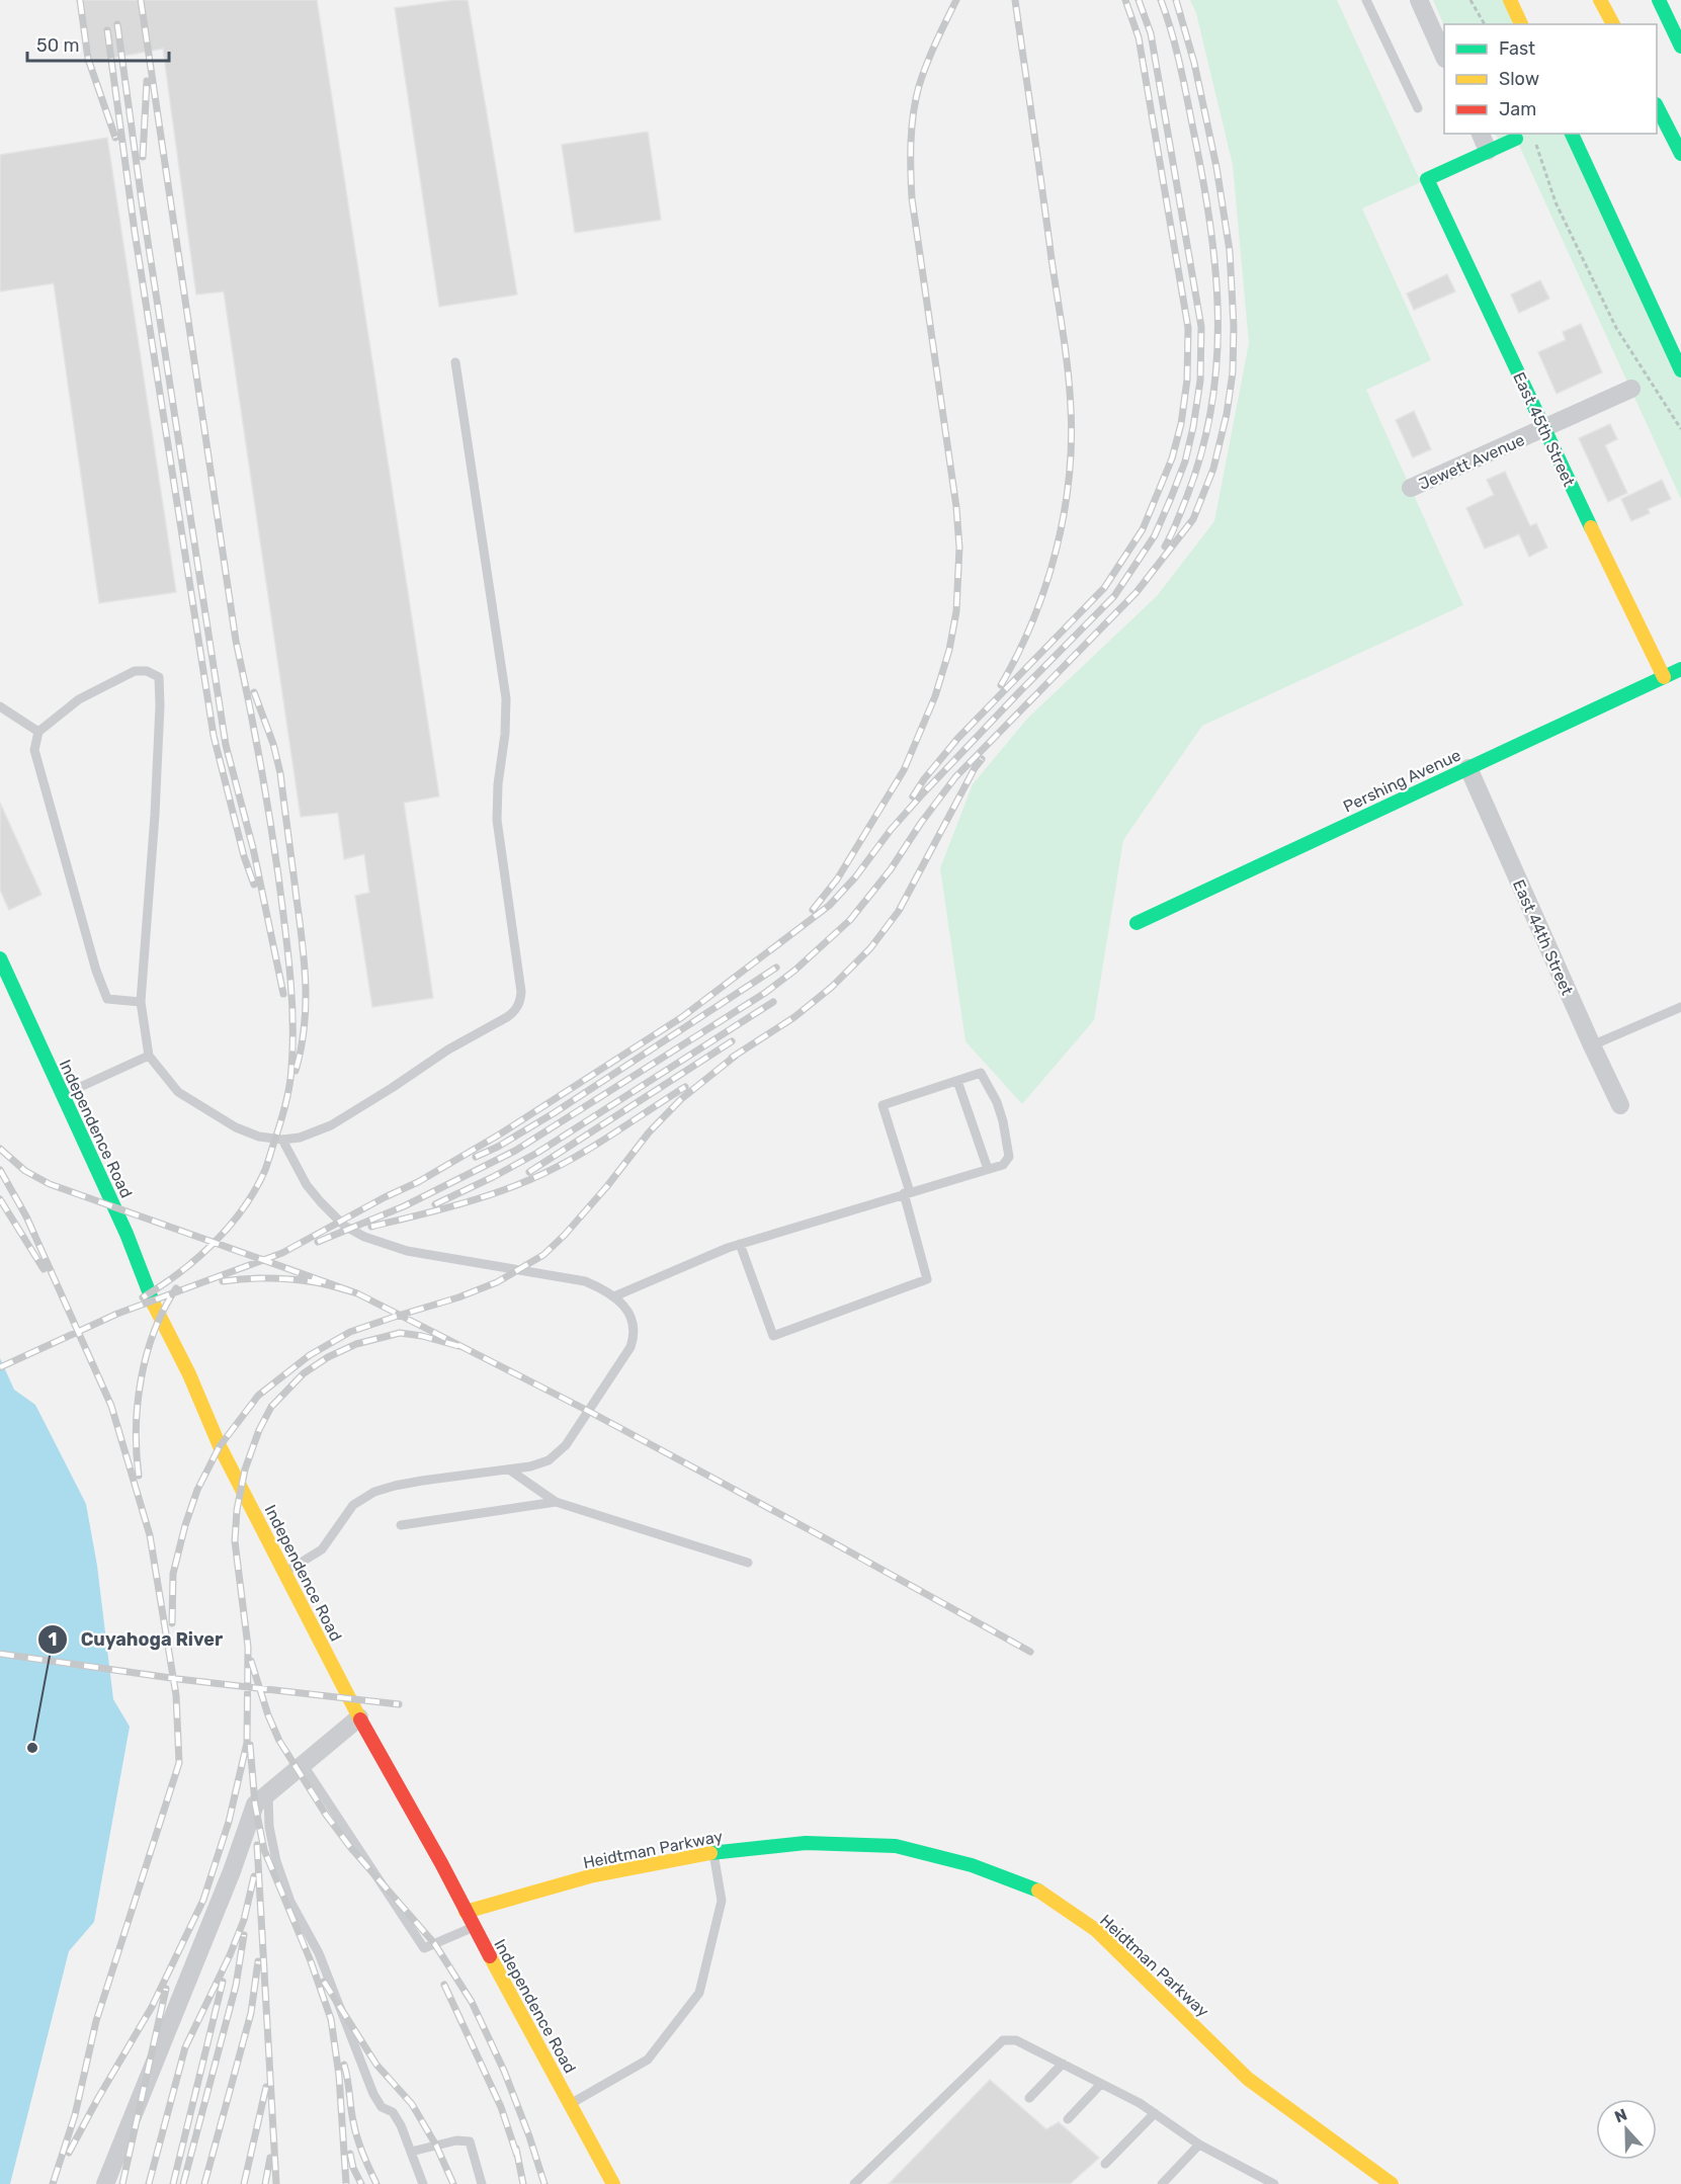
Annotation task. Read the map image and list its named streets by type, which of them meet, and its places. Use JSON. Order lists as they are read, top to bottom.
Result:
{
  "streets": {
    "main road": [
      "East 45th Street",
      "Pershing Avenue",
      "Independence Road",
      "Heidtman Parkway"
    ],
    "street": ["Jewett Avenue", "East 44th Street"]
  },
  "crossings": [
    ["East 45th Street", "Jewett Avenue"],
    ["East 45th Street", "Pershing Avenue"],
    ["Pershing Avenue", "East 44th Street"],
    ["Independence Road", "Heidtman Parkway"]
  ],
  "places": ["Cuyahoga River"],
  "legend": ["Fast", "Slow", "Jam"],
  "scale_bar": "50 m",
  "north": "top"
}
